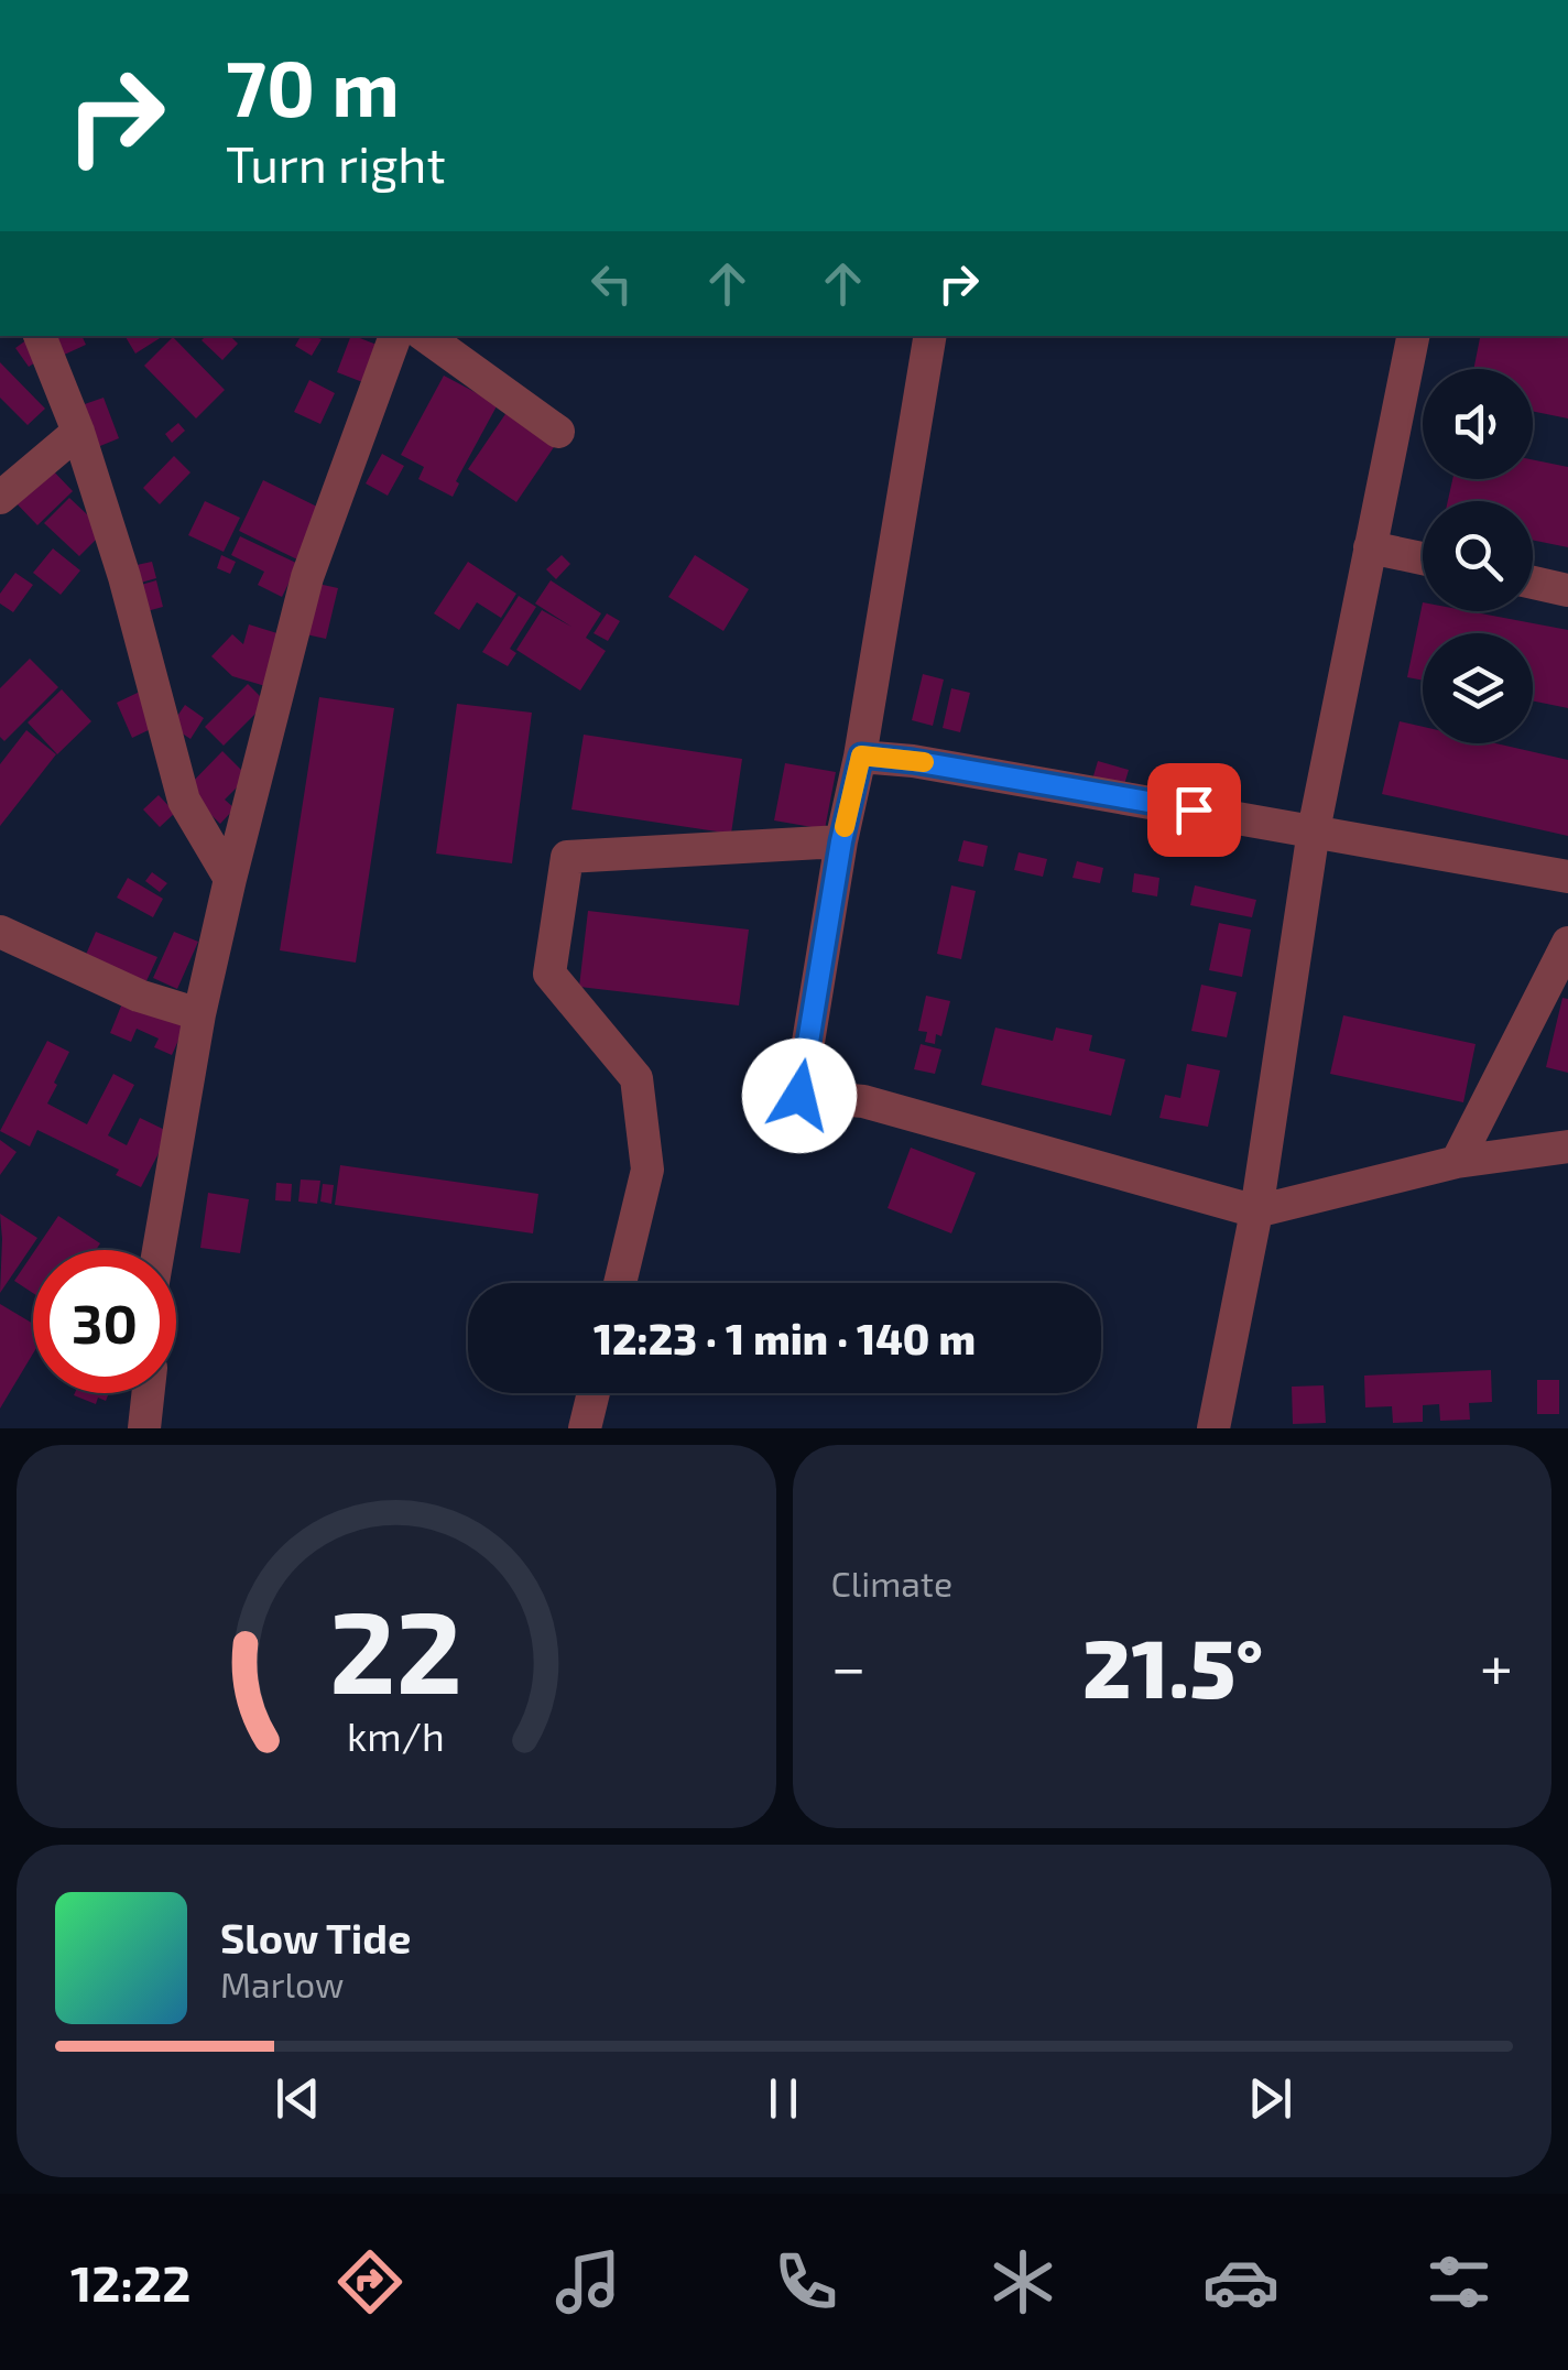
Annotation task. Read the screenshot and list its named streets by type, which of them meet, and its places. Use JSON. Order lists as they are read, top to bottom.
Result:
{
  "page": {
    "turn": ["70 m", "Turn right"],
    "limit": "30",
    "trip": "12:23 · 1 min · 140 m",
    "tile": "Climate",
    "heat": ["−", "21.5°", "+"],
    "song": ["Slow Tide", "Marlow"],
    "tabs": "12:22",
    "gauge": ["22", "km/h"]
  }
}
